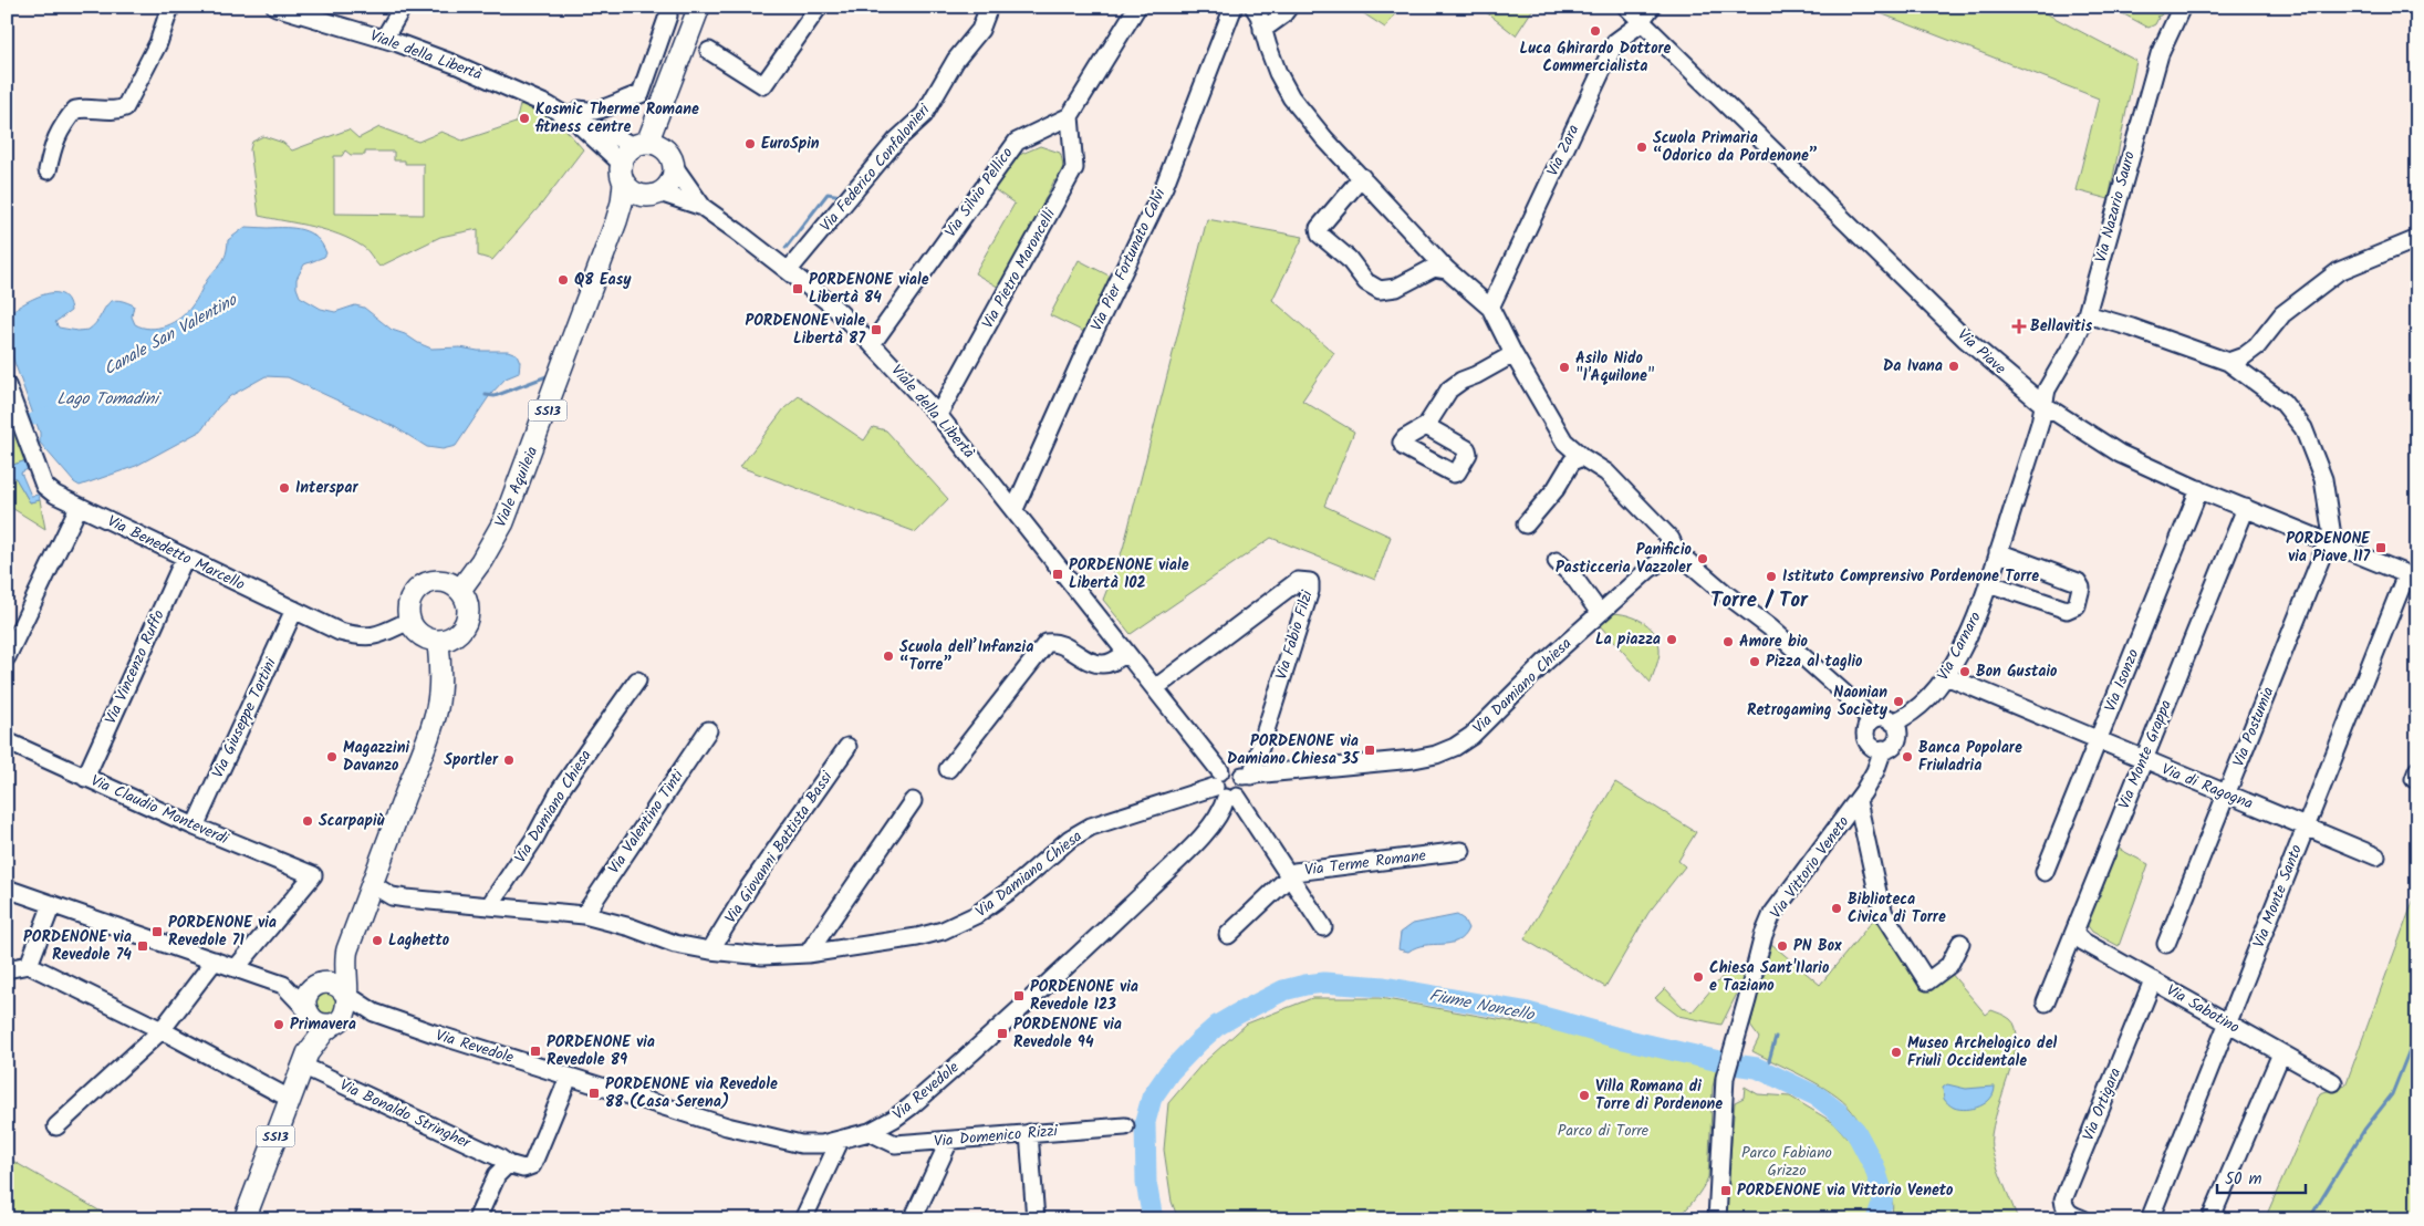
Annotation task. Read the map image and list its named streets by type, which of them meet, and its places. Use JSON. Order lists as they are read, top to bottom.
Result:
{
  "streets": {
    "main road": ["SS13", "Viale Aquileia"],
    "street": [
      "Viale della Libertà",
      "Via Zara",
      "Via Federico Confalonieri",
      "Via Silvio Pellico",
      "Via Nazario Sauro",
      "Via Pier Fortunato Calvi",
      "Via Pietro Maroncelli",
      "Via Piave",
      "Via Benedetto Marcello",
      "Via Fabio Filzi",
      "Via Carnaro",
      "Via Vincenzo Ruffo",
      "Via Isonzo",
      "Via Damiano Chiesa",
      "Via Giuseppe Tartini",
      "Via Postumia",
      "Via Monte Grappa",
      "Via di Ragogna",
      "Via Claudio Monteverdi",
      "Via Valentino Tinti",
      "Via Giovanni Battista Bassi",
      "Via Terme Romane",
      "Via Vittorio Veneto",
      "Via Monte Santo",
      "Via Sabotino",
      "Via Revedole",
      "Via Ortigara",
      "Via Bonaldo Stringher",
      "Via Domenico Rizzi"
    ]
  },
  "crossings": [
    ["Viale della Libertà", "Via Federico Confalonieri"],
    ["Viale della Libertà", "Via Silvio Pellico"],
    ["Viale della Libertà", "Via Pier Fortunato Calvi"],
    ["Viale della Libertà", "Via Pietro Maroncelli"],
    ["Viale della Libertà", "SS13"],
    ["Viale della Libertà", "Viale Aquileia"],
    ["Viale della Libertà", "Via Fabio Filzi"],
    ["Viale della Libertà", "Via Damiano Chiesa"],
    ["Viale della Libertà", "Via Terme Romane"],
    ["Viale della Libertà", "Via Revedole"],
    ["Via Zara", "Via Piave"],
    ["Via Silvio Pellico", "Via Pietro Maroncelli"],
    ["Via Nazario Sauro", "Via Piave"],
    ["Via Nazario Sauro", "Via Carnaro"],
    ["Via Piave", "Via Carnaro"],
    ["Via Piave", "Via Isonzo"],
    ["Via Piave", "Via Postumia"],
    ["Via Piave", "Via Monte Grappa"],
    ["Via Piave", "Via Monte Santo"],
    ["SS13", "Viale Aquileia"],
    ["SS13", "Via Benedetto Marcello"],
    ["SS13", "Via Damiano Chiesa"],
    ["SS13", "Via Revedole"],
    ["SS13", "Via Bonaldo Stringher"],
    ["Viale Aquileia", "Via Benedetto Marcello"],
    ["Via Benedetto Marcello", "Via Vincenzo Ruffo"],
    ["Via Benedetto Marcello", "Via Giuseppe Tartini"],
    ["Via Fabio Filzi", "Via Damiano Chiesa"],
    ["Via Fabio Filzi", "Via Revedole"],
    ["Via Carnaro", "Via di Ragogna"],
    ["Via Carnaro", "Via Vittorio Veneto"],
    ["Via Vincenzo Ruffo", "Via Claudio Monteverdi"],
    ["Via Isonzo", "Via di Ragogna"],
    ["Via Damiano Chiesa", "Via Valentino Tinti"],
    ["Via Damiano Chiesa", "Via Giovanni Battista Bassi"],
    ["Via Damiano Chiesa", "Via Revedole"],
    ["Via Giuseppe Tartini", "Via Claudio Monteverdi"],
    ["Via Postumia", "Via di Ragogna"],
    ["Via Monte Grappa", "Via di Ragogna"],
    ["Via Monte Grappa", "Via Sabotino"],
    ["Via di Ragogna", "Via Monte Santo"],
    ["Via Monte Santo", "Via Sabotino"],
    ["Via Sabotino", "Via Ortigara"],
    ["Via Revedole", "Via Domenico Rizzi"]
  ],
  "districts": ["Torre / Tor"],
  "water": ["Canale San Valentino", "Lago Tomadini", "Fiume Noncello"],
  "parks": ["Parco di Torre", "Parco Fabiano Grizzo"],
  "places": {
    "other": [
      "Luca Ghirardo Dottore Commercialista",
      "Kosmic Therme Romane fitness centre",
      "EuroSpin",
      "Scuola Primaria “Odorico da Pordenone”",
      "Q8 Easy",
      "Da Ivana",
      "Asilo Nido \"l'Aquilone\"",
      "Interspar",
      "Panificio Pasticceria Vazzoler",
      "Istituto Comprensivo Pordenone Torre",
      "La piazza",
      "Amore bio",
      "Scuola dell’Infanzia “Torre”",
      "Pizza al taglio",
      "Bon Gustaio",
      "Naonian Retrogaming Society",
      "Magazzini Davanzo",
      "Banca Popolare Friuladria",
      "Sportler",
      "Scarpapiù",
      "Biblioteca Civica di Torre",
      "Laghetto",
      "PN Box",
      "Chiesa Sant'Ilario e Taziano",
      "Primavera",
      "Museo Archelogico del Friuli Occidentale",
      "Villa Romana di Torre di Pordenone"
    ],
    "transit": [
      "PORDENONE viale Libertà 84",
      "PORDENONE viale Libertà 87",
      "PORDENONE via Piave 117",
      "PORDENONE viale Libertà 102",
      "PORDENONE via Damiano Chiesa 35",
      "PORDENONE via Revedole 71",
      "PORDENONE via Revedole 74",
      "PORDENONE via Revedole 123",
      "PORDENONE via Revedole 94",
      "PORDENONE via Revedole 89",
      "PORDENONE via Revedole 88 (Casa Serena)",
      "PORDENONE via Vittorio Veneto"
    ],
    "health": ["Bellavitis"]
  },
  "scale_bar": "50 m"
}
